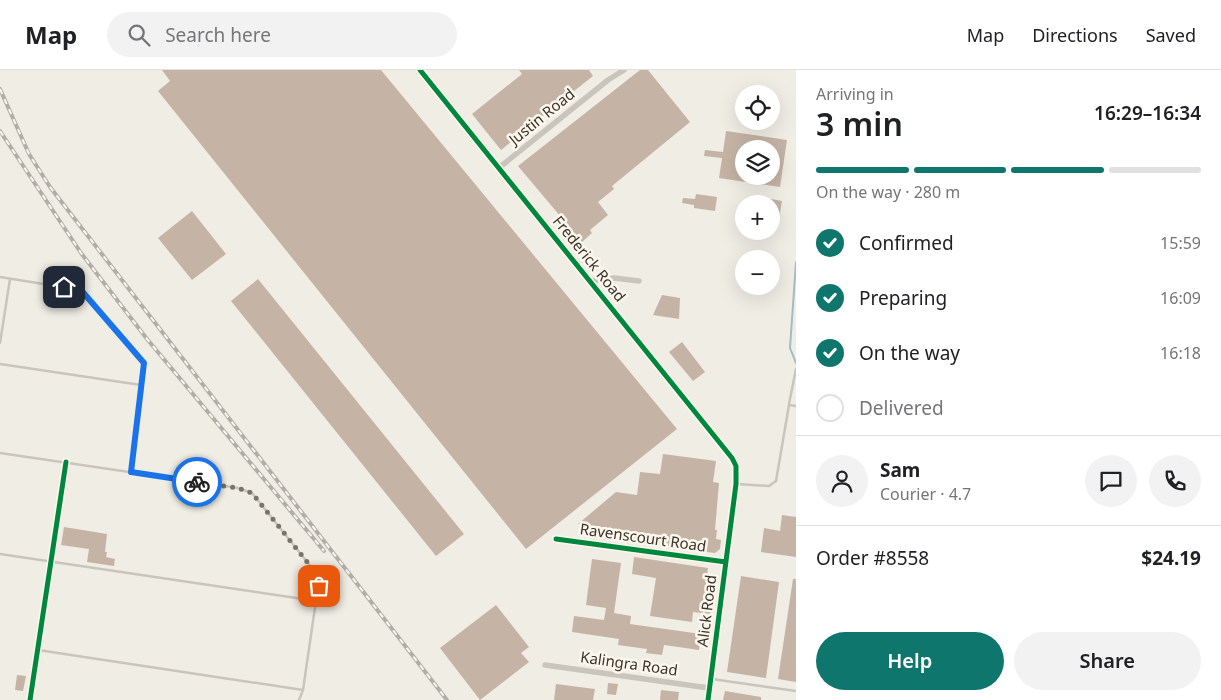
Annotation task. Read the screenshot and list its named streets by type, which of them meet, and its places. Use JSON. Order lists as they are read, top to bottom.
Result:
{
  "streets": {
    "street": [
      "Justin Road",
      "Frederick Road",
      "Ravenscourt Road",
      "Alick Road",
      "Kalingra Road"
    ]
  },
  "crossings": [
    ["Justin Road", "Frederick Road"],
    ["Frederick Road", "Alick Road"],
    ["Ravenscourt Road", "Alick Road"],
    ["Alick Road", "Kalingra Road"]
  ],
  "page": {
    "header": "Map",
    "search": "Search here",
    "nav": ["Map", "Directions", "Saved"],
    "heading": ["3 min", "Arriving in", "16:29–16:34"],
    "panel": [
      "Sam",
      "Courier · 4.7",
      "Order #8558",
      "$24.19"
    ],
    "map_buttons": ["+", "−"],
    "bar": "On the way · 280 m",
    "list": [
      ["Confirmed", "15:59"],
      ["Preparing", "16:09"],
      ["On the way", "16:18"],
      "Delivered"
    ],
    "buttons": ["Help", "Share"]
  }
}
